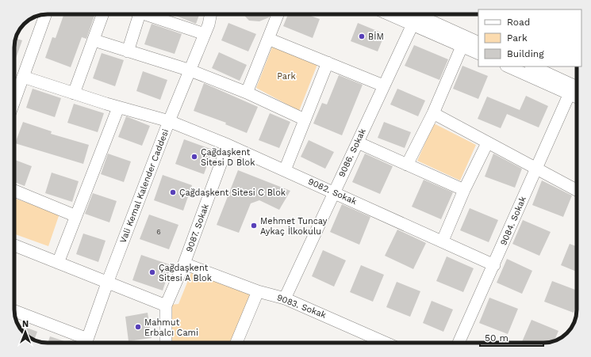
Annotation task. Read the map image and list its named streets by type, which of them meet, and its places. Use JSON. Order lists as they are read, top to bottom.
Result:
{
  "streets": {
    "street": [
      "9086. Sokak",
      "Vali Kemal Kalender Caddesi",
      "9082. Sokak",
      "9084. Sokak",
      "9087. Sokak",
      "9083. Sokak"
    ]
  },
  "crossings": [
    ["9086. Sokak", "9082. Sokak"],
    ["9086. Sokak", "9083. Sokak"],
    ["Vali Kemal Kalender Caddesi", "9082. Sokak"],
    ["9082. Sokak", "9084. Sokak"],
    ["9082. Sokak", "9087. Sokak"],
    ["9087. Sokak", "9083. Sokak"]
  ],
  "parks": ["Park"],
  "places": [
    "BİM",
    "Çağdaşkent Sitesi D Blok",
    "Çağdaşkent Sitesi C Blok",
    "Mehmet Tuncay Aykaç İlkokulu",
    "Çağdaşkent Sitesi A Blok",
    "Mahmut Erbalcı Cami"
  ],
  "house_numbers": ["6"],
  "legend": ["Road", "Park", "Building"],
  "scale_bar": "50 m",
  "north": "top"
}
